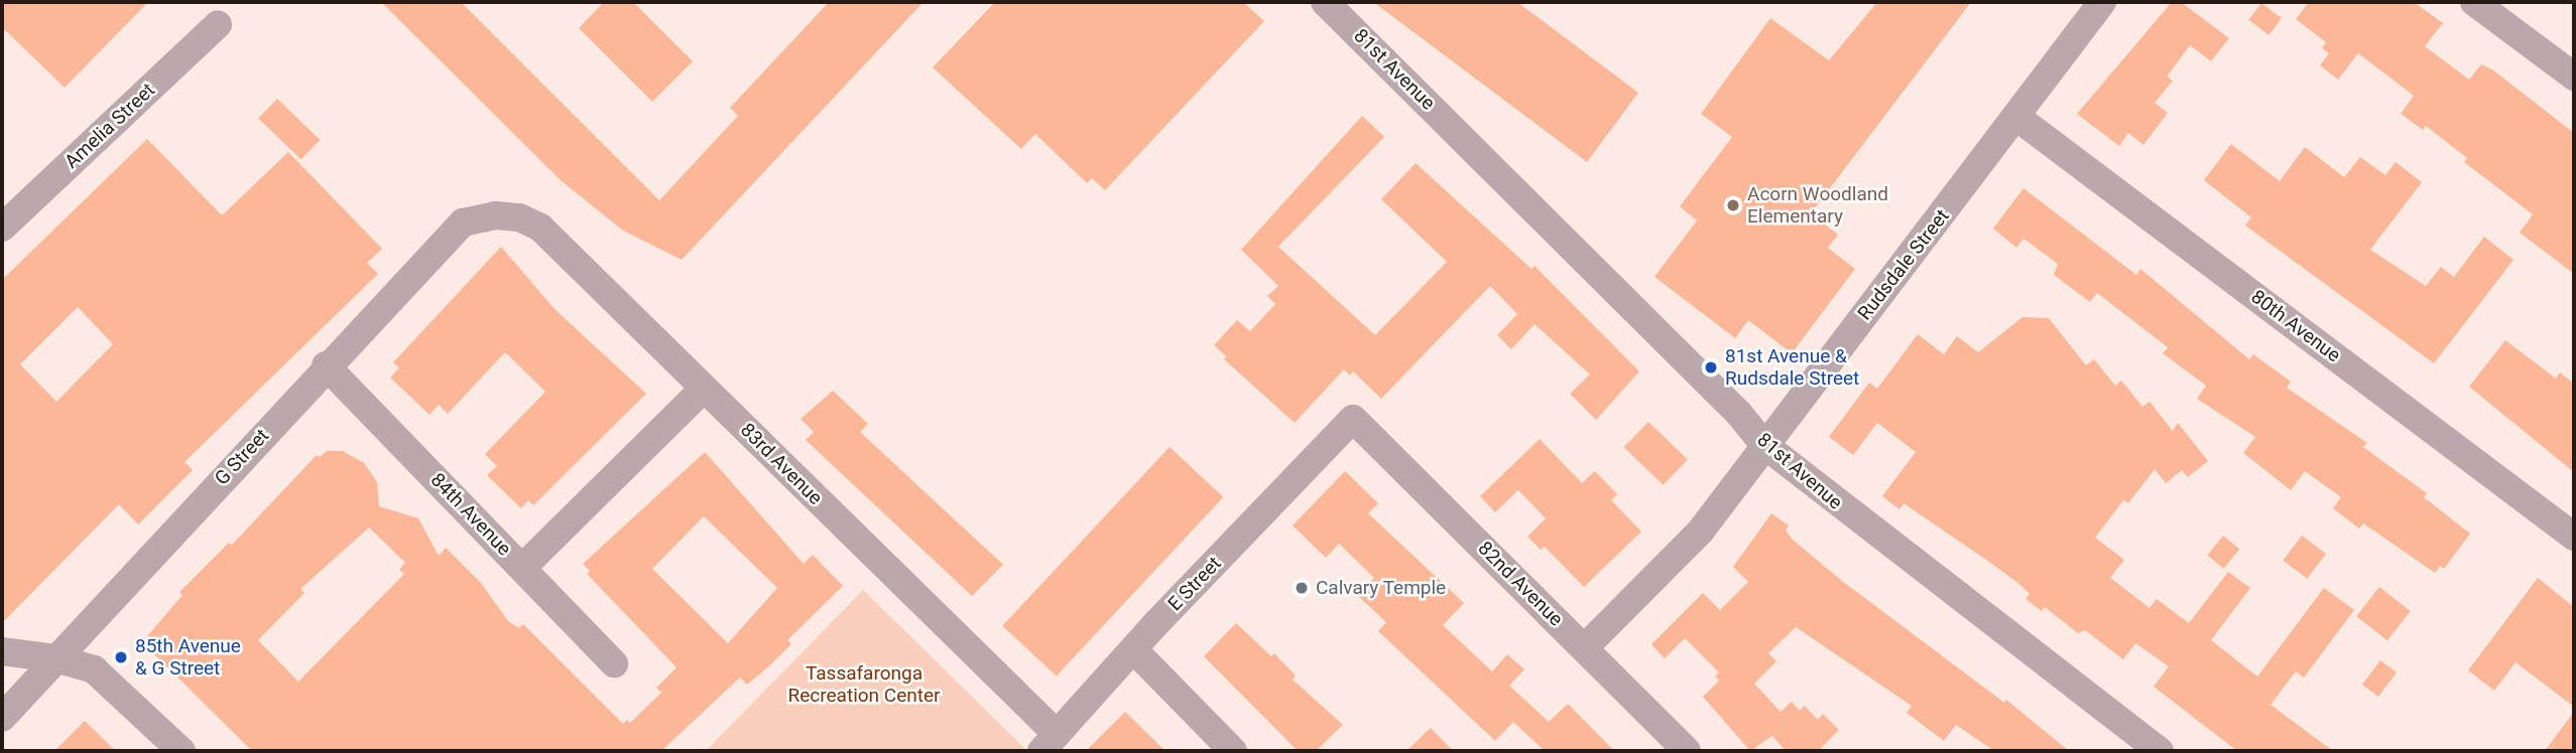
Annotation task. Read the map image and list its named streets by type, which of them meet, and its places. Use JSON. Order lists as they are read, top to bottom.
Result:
{
  "streets": {
    "street": [
      "81st Avenue",
      "Amelia Street",
      "Rudsdale Street",
      "80th Avenue",
      "G Street",
      "83rd Avenue",
      "84th Avenue",
      "E Street",
      "82nd Avenue"
    ]
  },
  "crossings": [
    ["81st Avenue", "Rudsdale Street"],
    ["Rudsdale Street", "80th Avenue"],
    ["Rudsdale Street", "82nd Avenue"],
    ["G Street", "83rd Avenue"],
    ["G Street", "84th Avenue"],
    ["83rd Avenue", "E Street"],
    ["E Street", "82nd Avenue"]
  ],
  "parks": ["Tassafaronga Recreation Center"],
  "places": [
    "Acorn Woodland Elementary",
    "81st Avenue & Rudsdale Street",
    "Calvary Temple",
    "85th Avenue & G Street"
  ]
}
